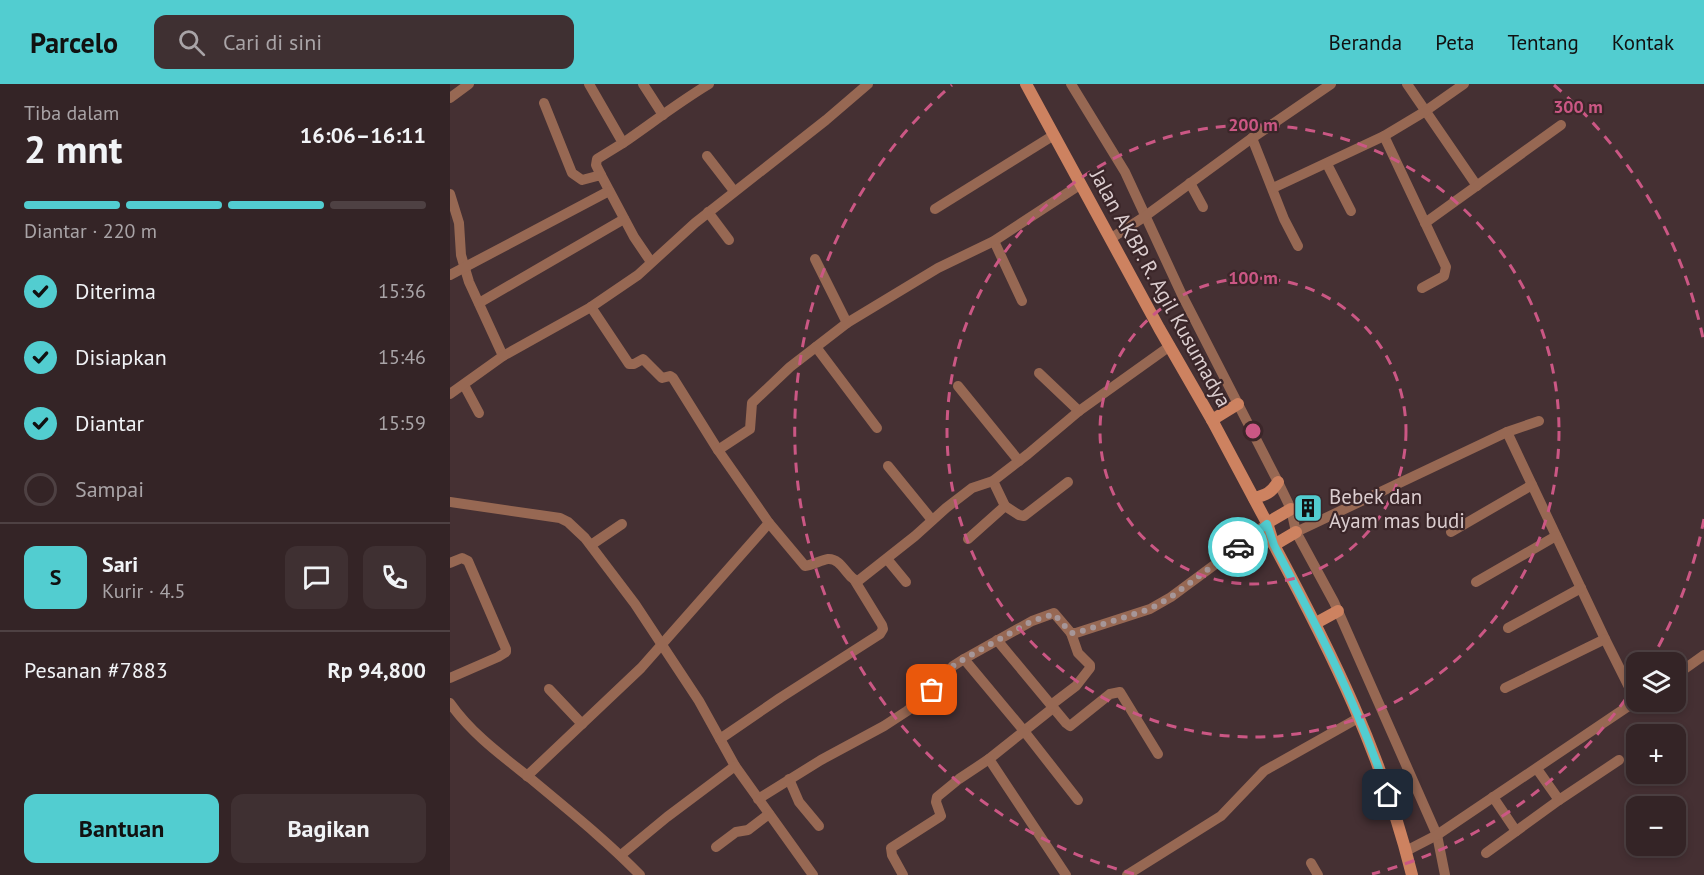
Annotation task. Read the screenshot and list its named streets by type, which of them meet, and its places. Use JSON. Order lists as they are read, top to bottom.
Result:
{
  "streets": {
    "main road": ["Jalan AKBP. R. Agil Kusumadya"]
  },
  "places": {
    "building": ["Bebek dan Ayam mas budi"]
  },
  "page": {
    "header": "Parcelo",
    "search": "Cari di sini",
    "nav": [
      "Beranda",
      "Peta",
      "Tentang",
      "Kontak"
    ],
    "heading": ["2 mnt", "Tiba dalam", "16:06–16:11"],
    "panel": [
      "Sari",
      "Kurir · 4.5",
      "Pesanan #7883",
      "Rp 94,800"
    ],
    "bar": "Diantar · 220 m",
    "list": [
      ["Diterima", "15:36"],
      ["Disiapkan", "15:46"],
      ["Diantar", "15:59"],
      "Sampai"
    ],
    "round": "S",
    "map_buttons": ["+", "−"],
    "buttons": ["Bantuan", "Bagikan"]
  },
  "rings": ["300 m", "200 m", "100 m"]
}
